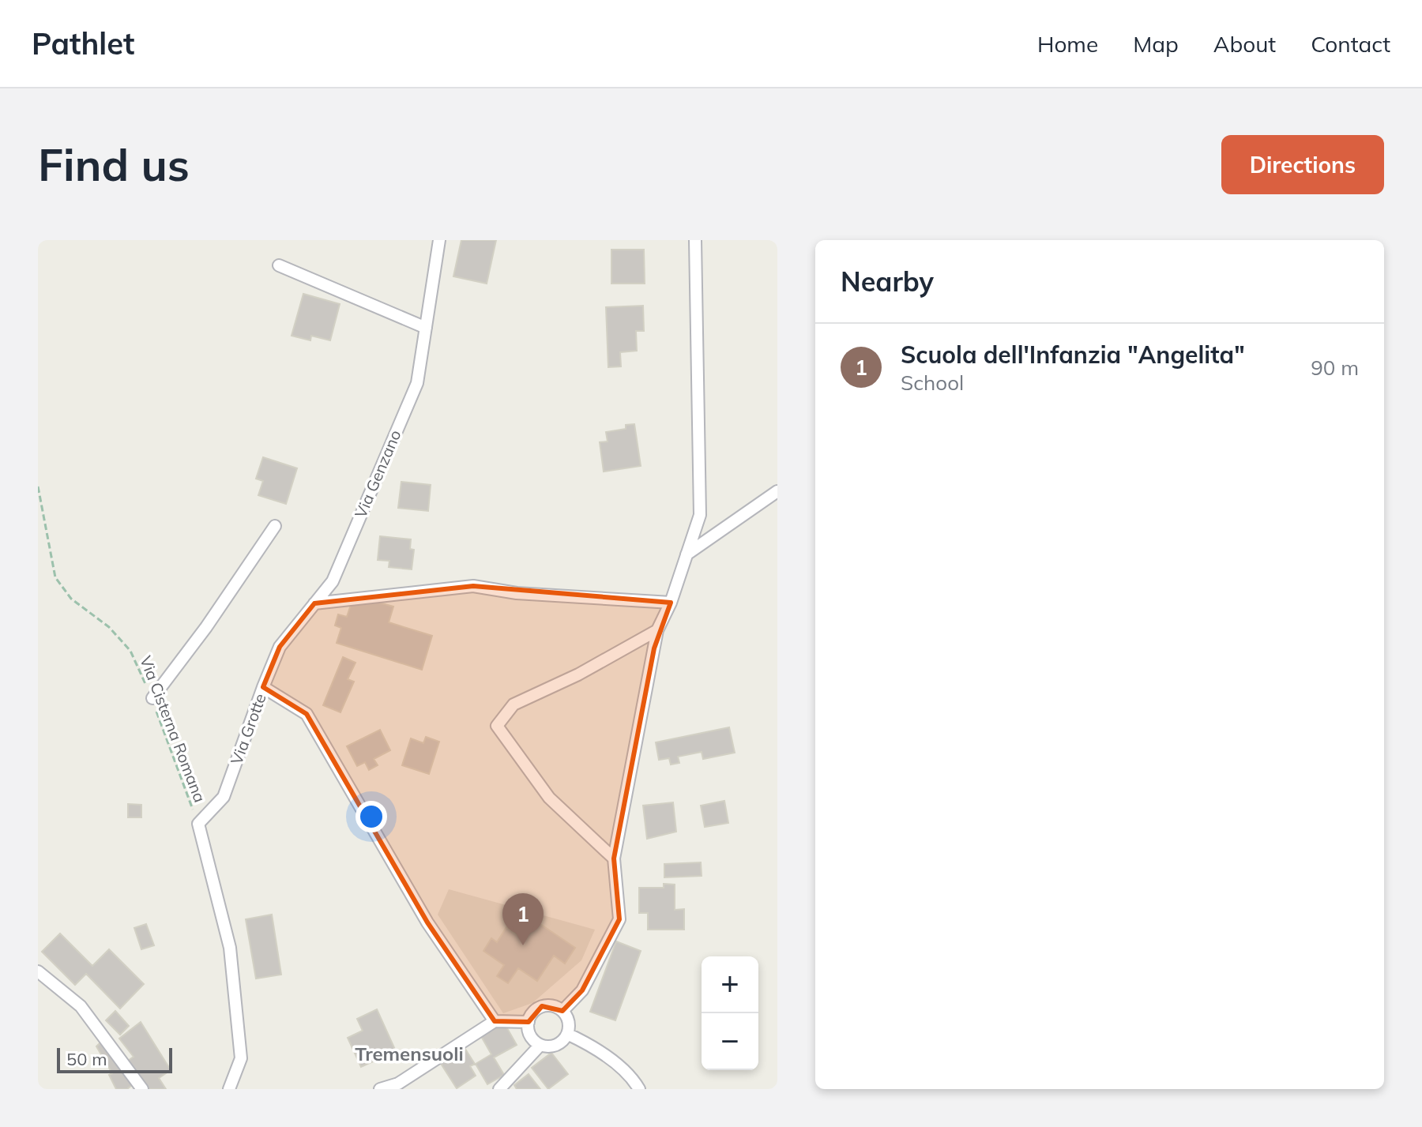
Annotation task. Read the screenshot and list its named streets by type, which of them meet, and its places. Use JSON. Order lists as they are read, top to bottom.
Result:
{
  "streets": {
    "street": ["Via Genzano", "Via Grotte"],
    "path": ["Via Cisterna Romana"]
  },
  "crossings": [
    ["Via Genzano", "Via Grotte"],
    ["Via Cisterna Romana", "Via Grotte"]
  ],
  "districts": ["Tremensuoli"],
  "scale_bar": "50 m",
  "page": {
    "header": "Pathlet",
    "nav": [
      "Home",
      "Map",
      "About",
      "Contact"
    ],
    "buttons": "Directions",
    "title": "Find us",
    "heading": "Nearby",
    "list": [
      {
        "mark": "1",
        "name": "Scuola dell'Infanzia \"Angelita\"",
        "note": "School",
        "value": "90 m"
      }
    ],
    "pins": "1",
    "map_buttons": ["+", "−"],
    "scale": "50 m"
  }
}
